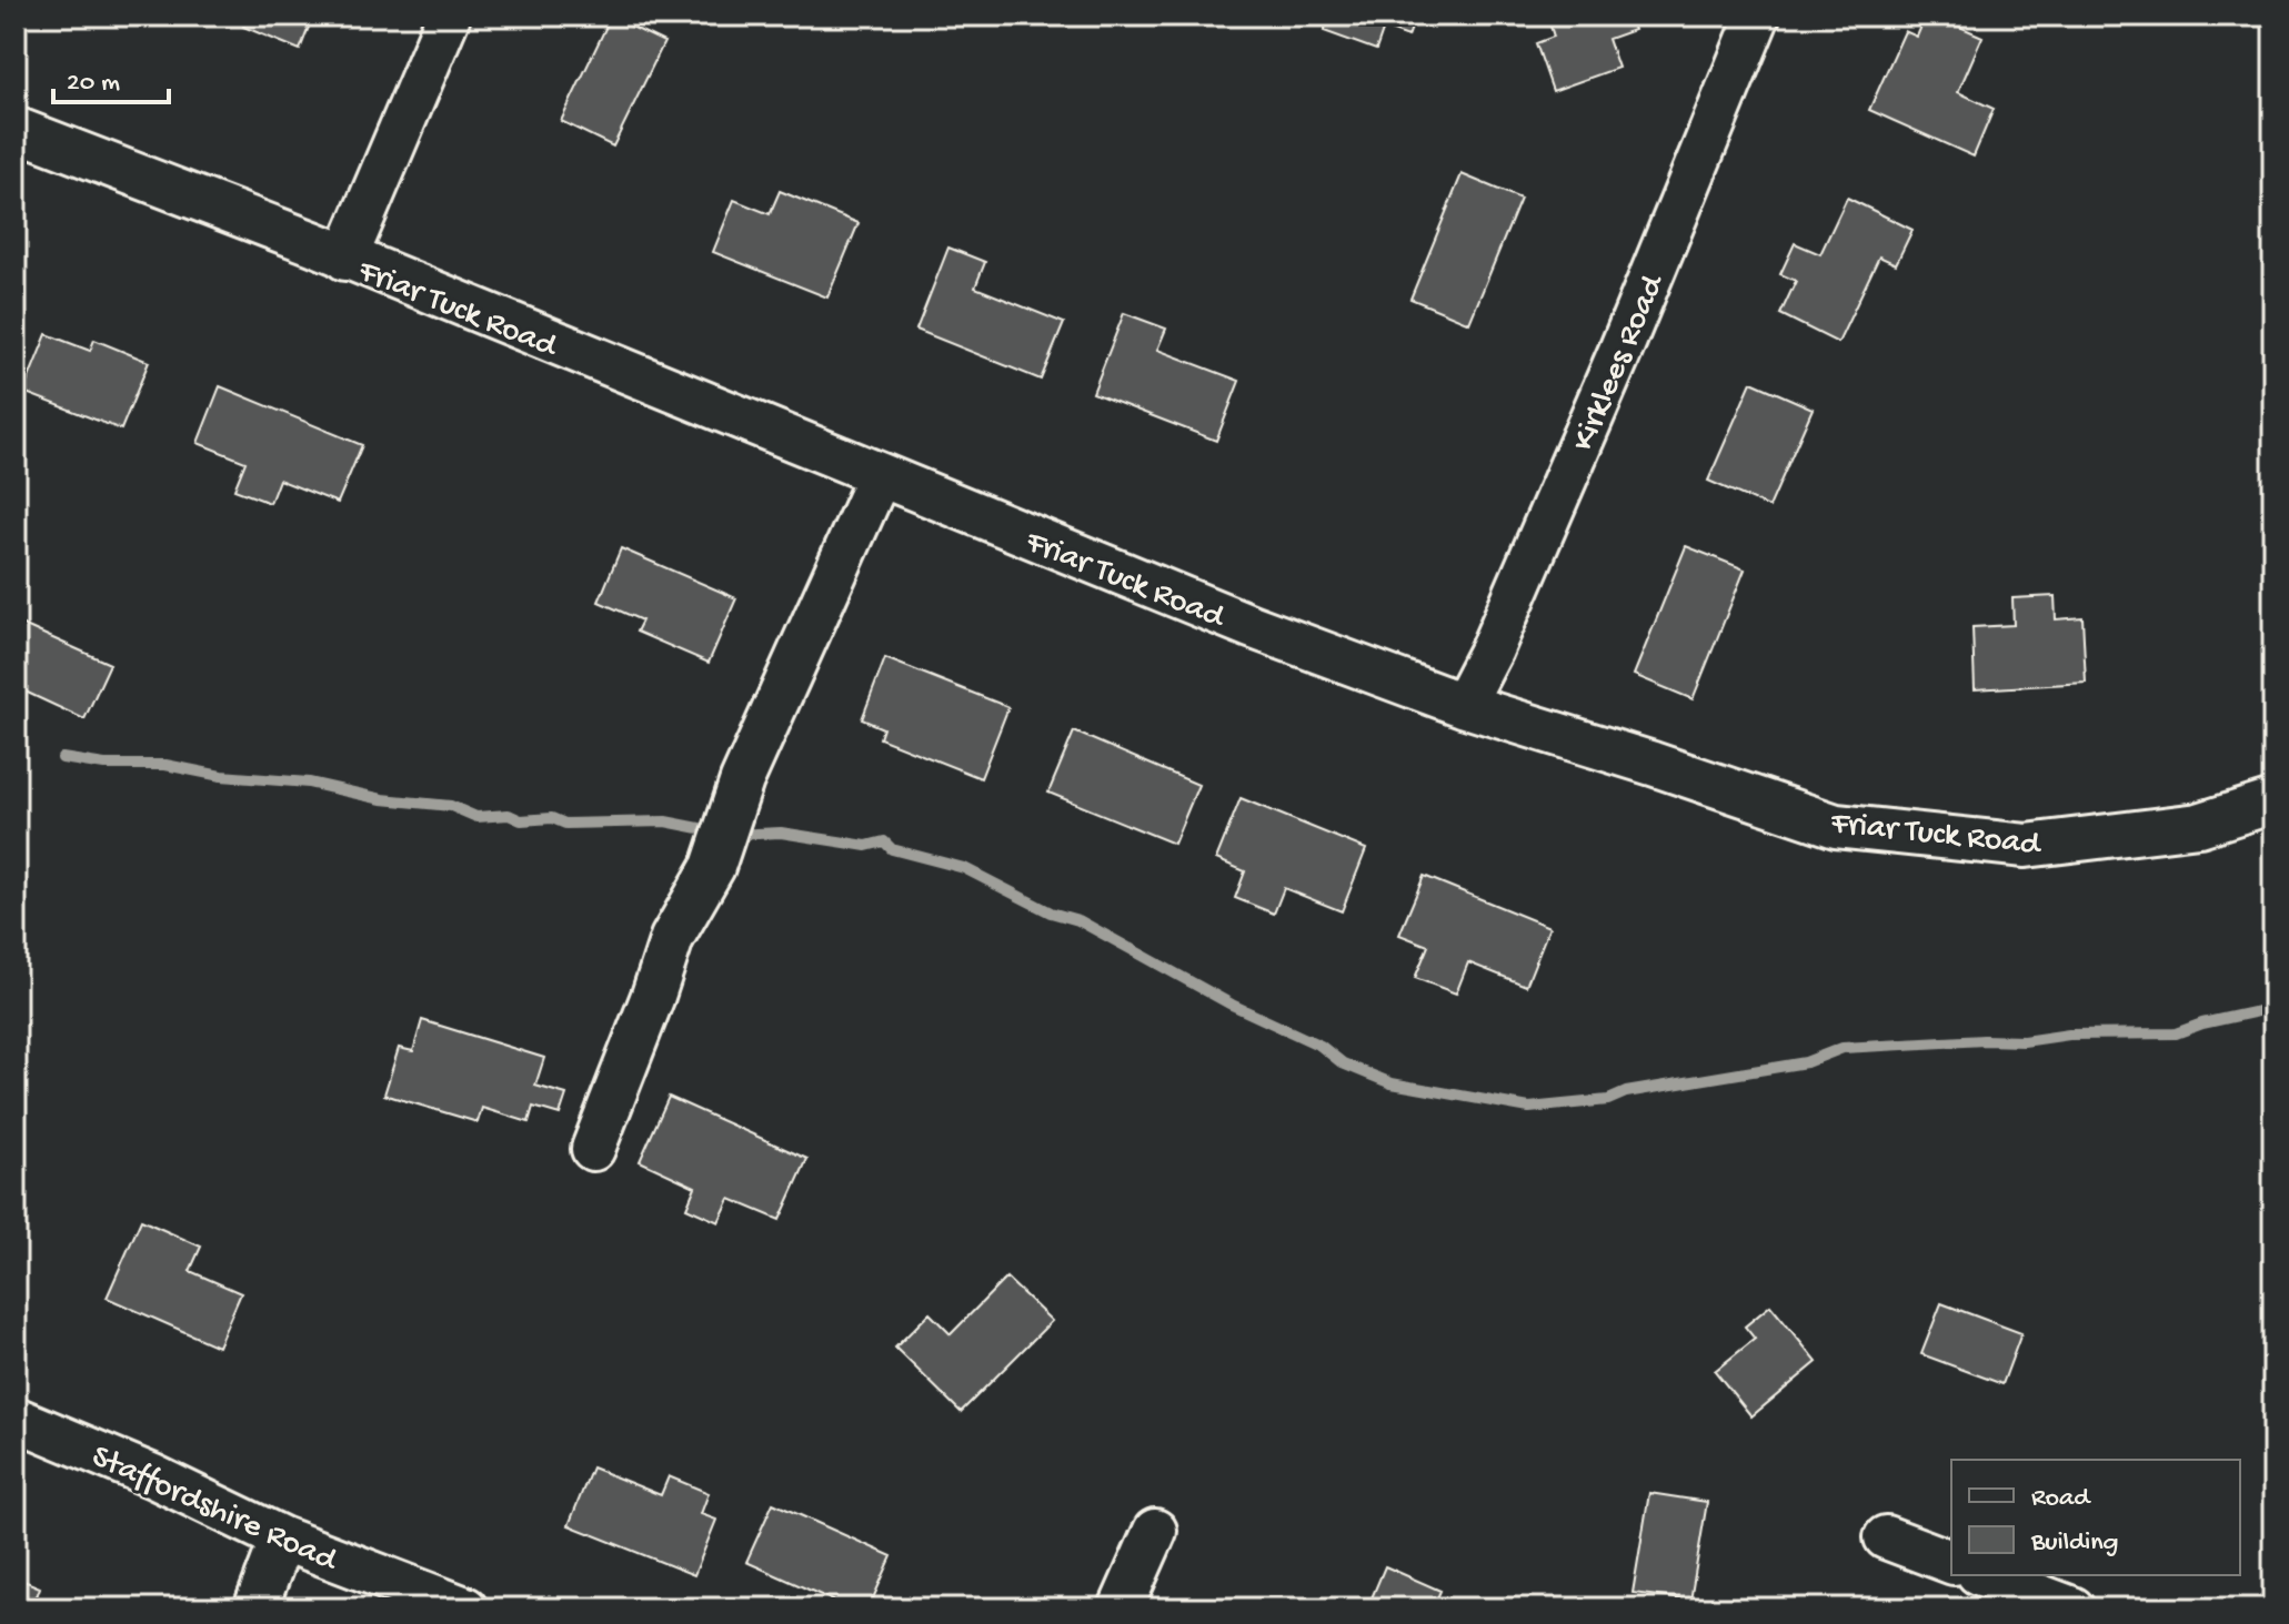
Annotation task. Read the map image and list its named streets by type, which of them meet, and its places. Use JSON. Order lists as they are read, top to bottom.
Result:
{
  "streets": {
    "street": ["Friar Tuck Road", "Kirklees Road", "Staffordshire Road"]
  },
  "crossings": [
    ["Friar Tuck Road", "Kirklees Road"]
  ],
  "legend": ["Road", "Building"],
  "scale_bar": "20 m"
}
